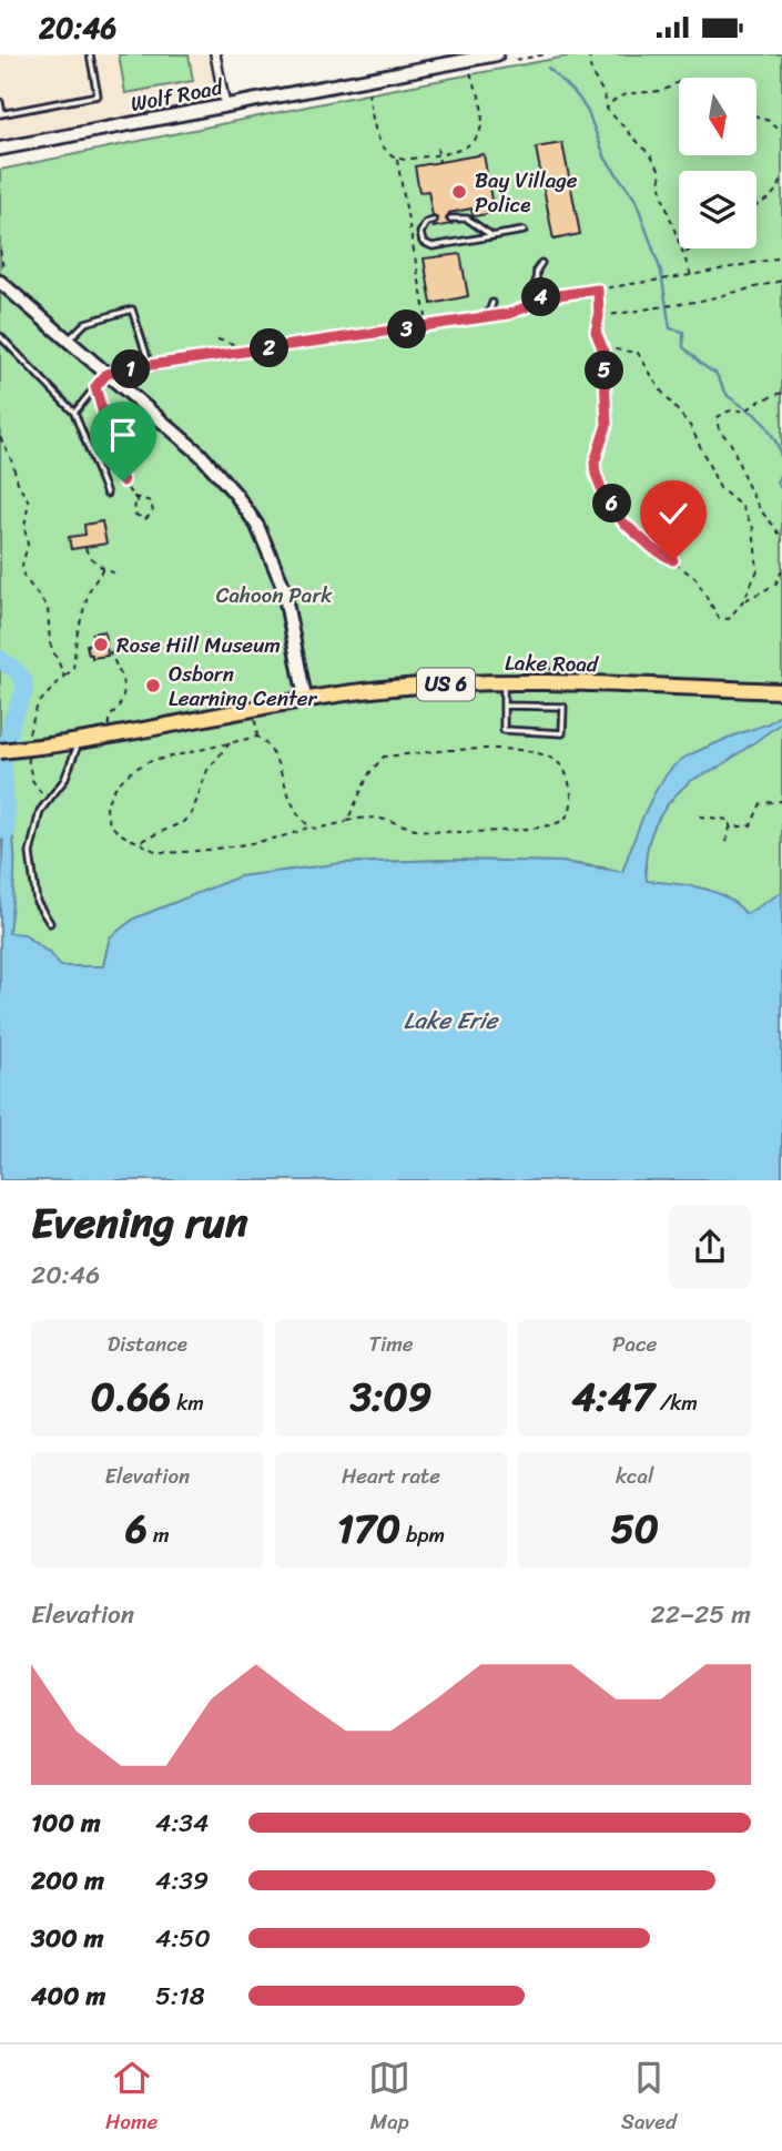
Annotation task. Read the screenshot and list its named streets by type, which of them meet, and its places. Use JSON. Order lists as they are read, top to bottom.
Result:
{
  "streets": {
    "main road": ["Lake Road", "US 6"],
    "street": ["Wolf Road"]
  },
  "water": ["Lake Erie"],
  "parks": ["Cahoon Park"],
  "places": ["Bay Village Police", "Rose Hill Museum", "Osborn Learning Center"],
  "north": "bottom",
  "page": {
    "status": "20:46",
    "pins": [
      "4",
      "3",
      "2",
      "1",
      "5",
      "6"
    ],
    "heading": ["Evening run", "20:46"],
    "stats": [
      ["Distance", "0.66 km"],
      ["Time", "3:09"],
      ["Pace", "4:47 /km"],
      ["Elevation", "6 m"],
      ["Heart rate", "170 bpm"],
      ["kcal", "50"]
    ],
    "chart": ["Elevation", "22–25 m"],
    "list": [
      {
        "name": "100 m",
        "note": "4:34"
      },
      {
        "name": "200 m",
        "note": "4:39"
      },
      {
        "name": "300 m",
        "note": "4:50"
      },
      {
        "name": "400 m",
        "note": "5:18"
      }
    ],
    "tabs": ["Home", "Map", "Saved"]
  }
}
